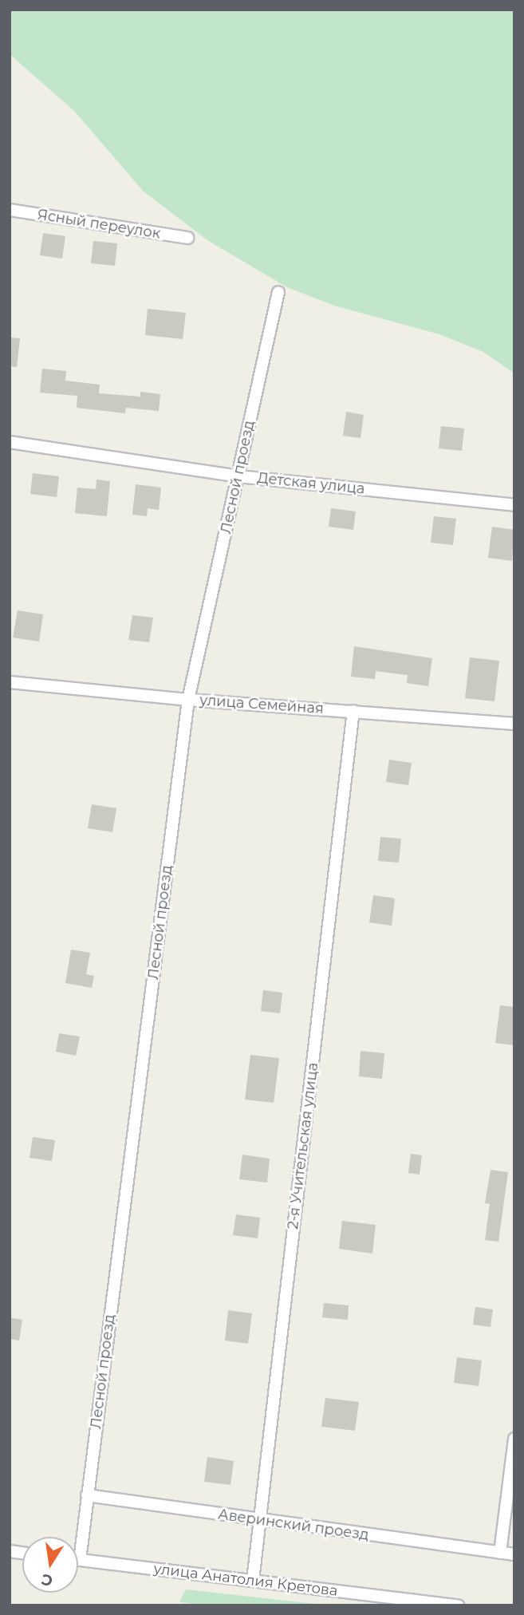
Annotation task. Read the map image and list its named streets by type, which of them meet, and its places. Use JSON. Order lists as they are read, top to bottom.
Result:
{
  "streets": {
    "street": [
      "Ясный переулок",
      "Лесной проезд",
      "Детская улица",
      "улица Семейная",
      "2-я Учительская улица",
      "Аверинский проезд",
      "улица Анатолия Кретова"
    ]
  },
  "crossings": [
    ["Лесной проезд", "Детская улица"],
    ["Лесной проезд", "улица Семейная"],
    ["Лесной проезд", "Аверинский проезд"],
    ["Лесной проезд", "улица Анатолия Кретова"],
    ["улица Семейная", "2-я Учительская улица"],
    ["2-я Учительская улица", "Аверинский проезд"],
    ["2-я Учительская улица", "улица Анатолия Кретова"]
  ],
  "north": "bottom"
}
